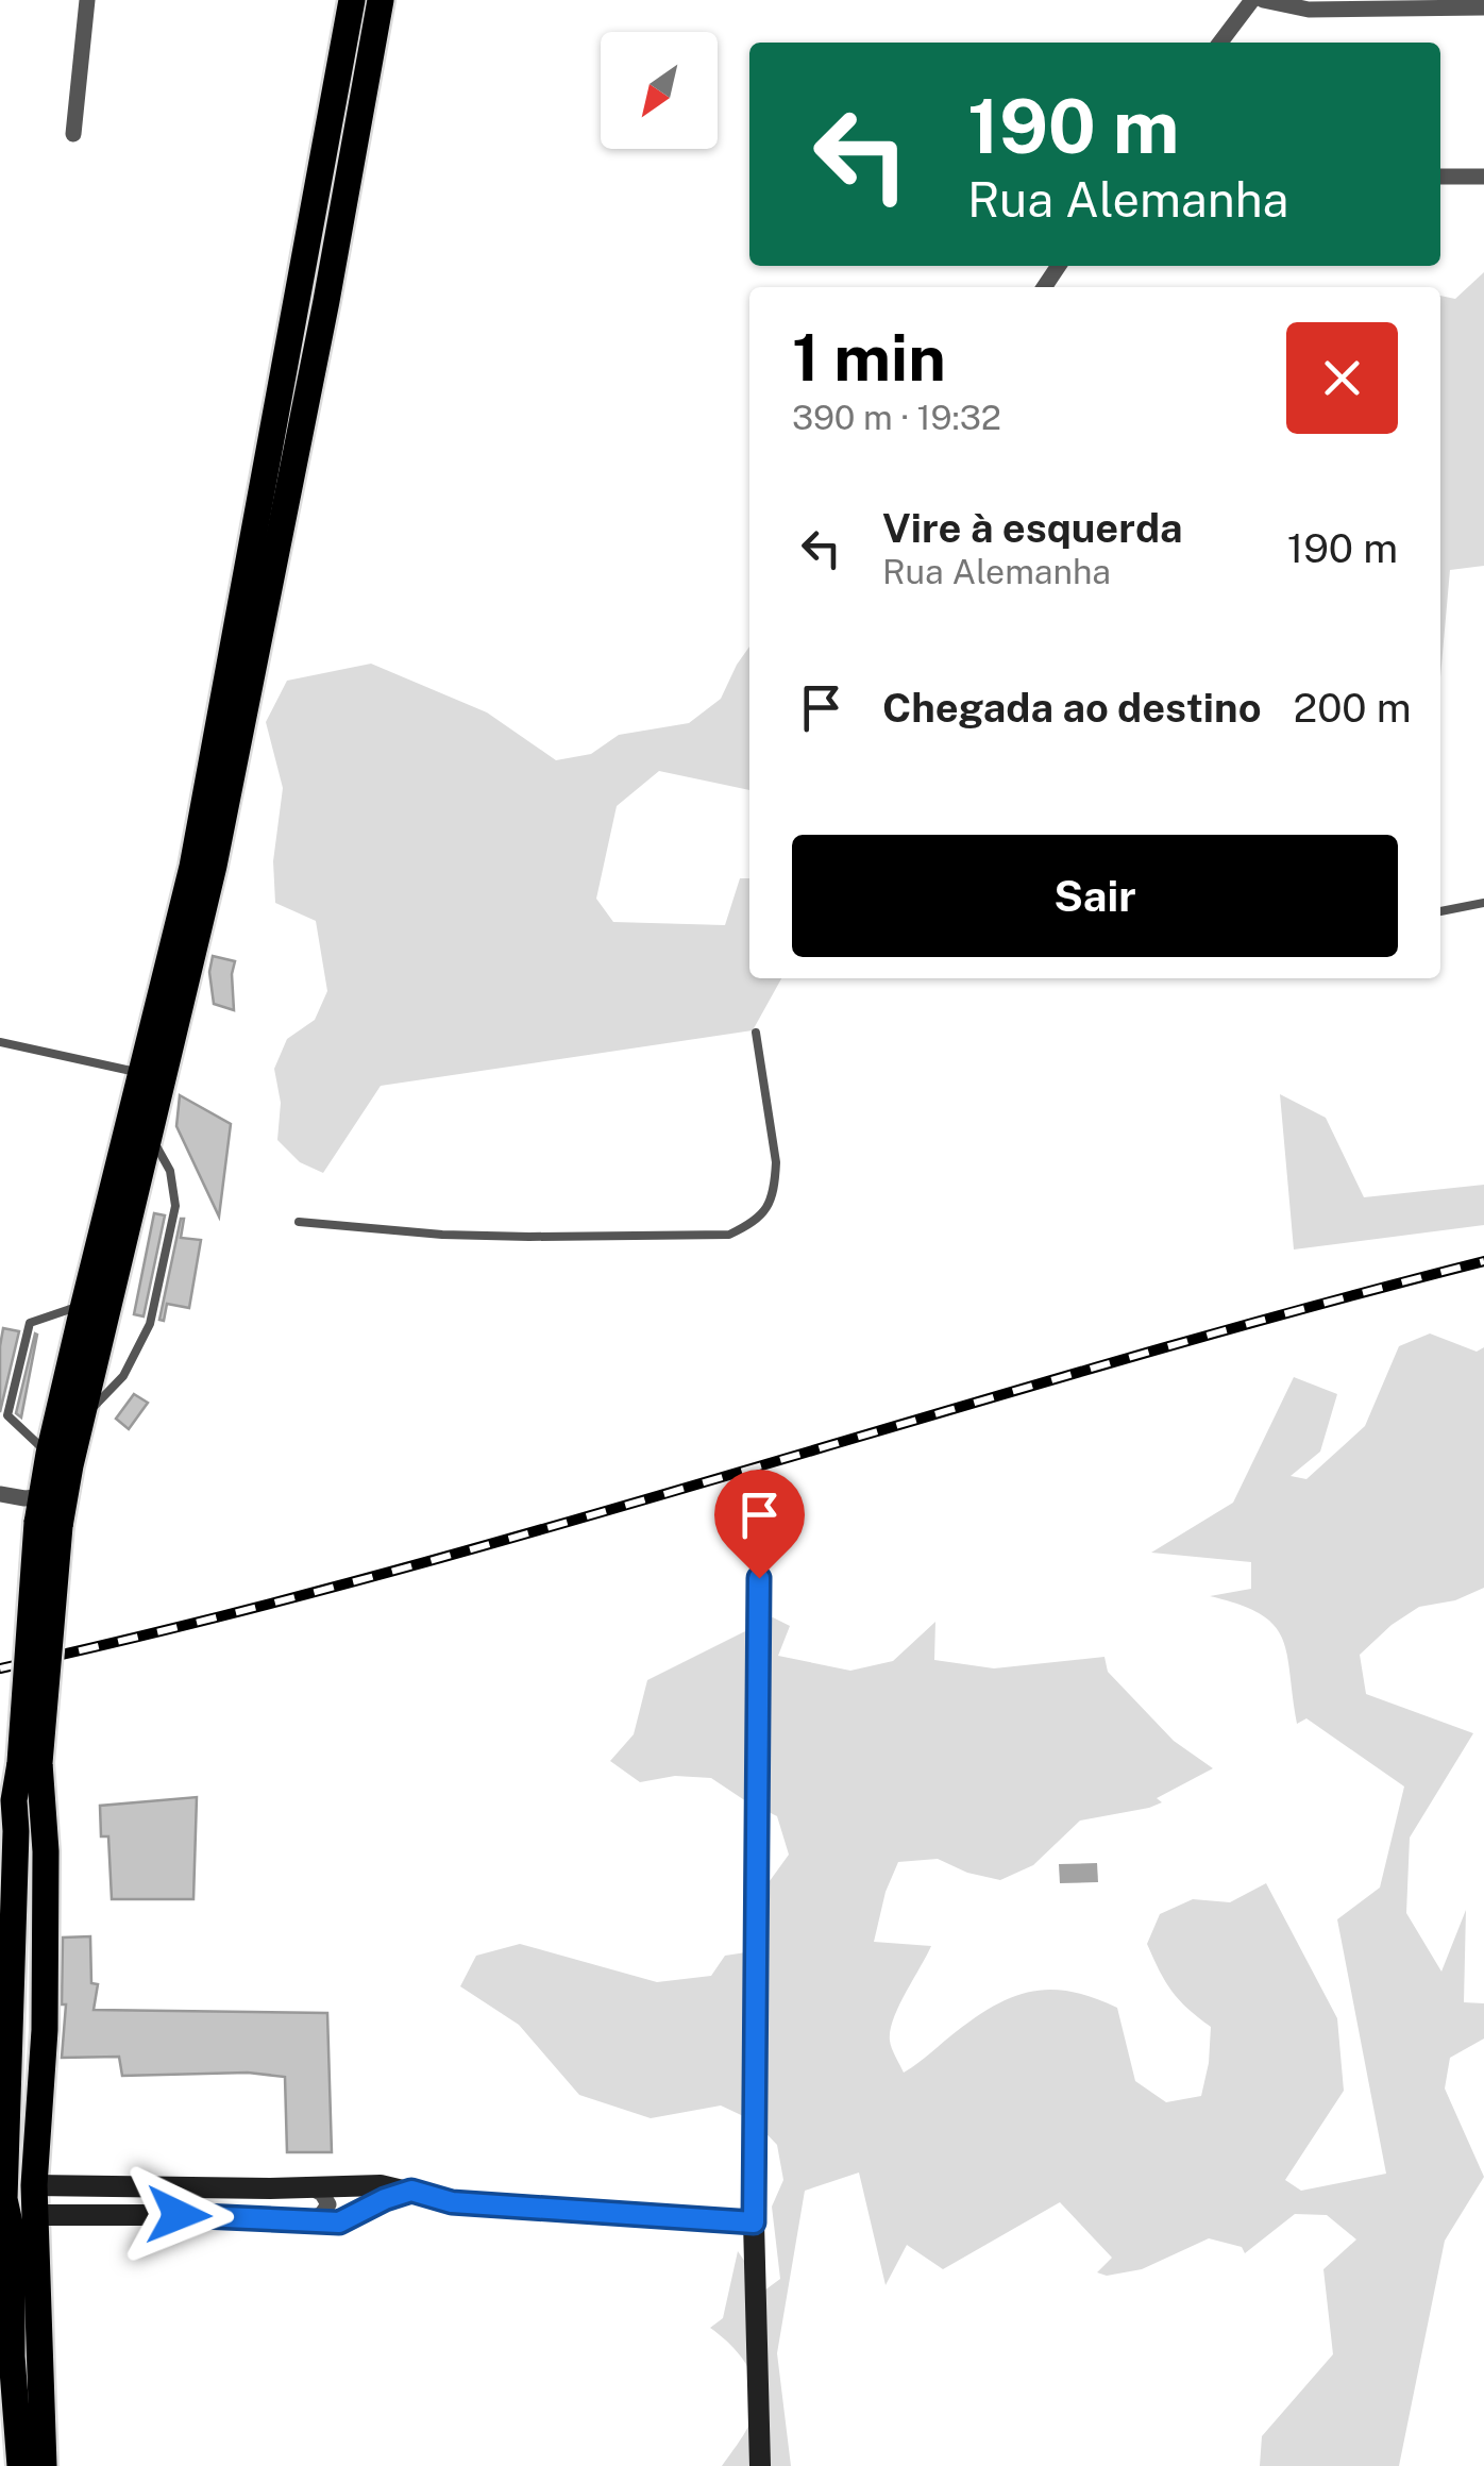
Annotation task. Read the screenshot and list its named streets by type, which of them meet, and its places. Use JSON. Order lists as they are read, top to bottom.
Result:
{
  "north": "bottom left",
  "page": {
    "turn": ["190 m", "Rua Alemanha"],
    "heading": ["1 min", "390 m · 19:32"],
    "list": [
      {
        "name": "Vire à esquerda",
        "note": "Rua Alemanha",
        "value": "190 m"
      },
      {
        "name": "Chegada ao destino",
        "value": "200 m"
      }
    ],
    "buttons": "Sair"
  }
}
